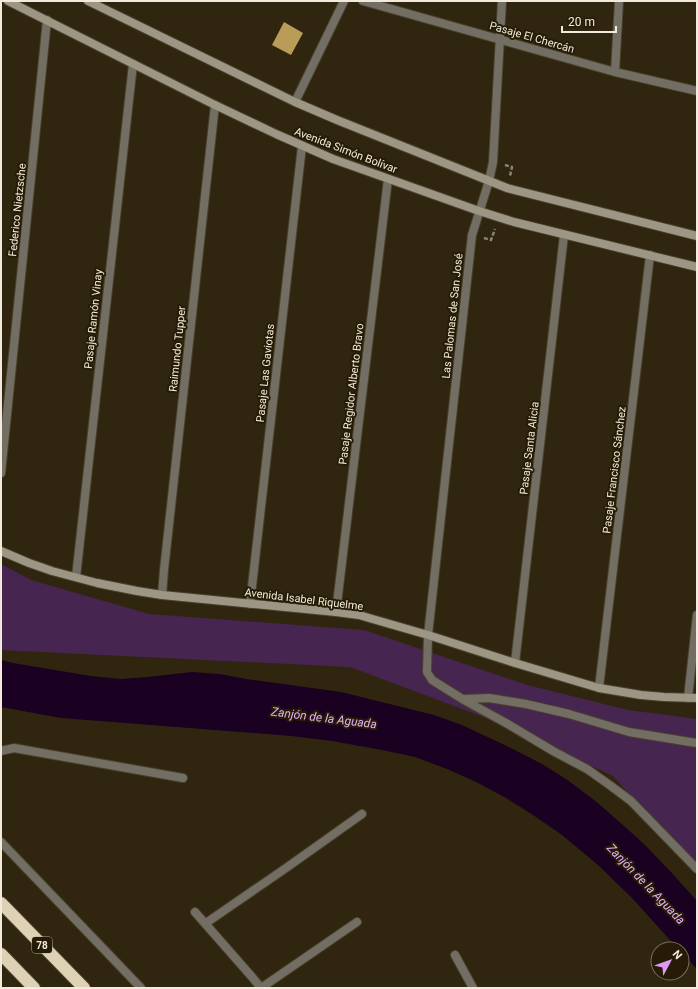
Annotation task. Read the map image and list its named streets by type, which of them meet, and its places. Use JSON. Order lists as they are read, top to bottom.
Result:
{
  "streets": {
    "highway": ["78"],
    "main road": ["Avenida Simón Bolívar", "Avenida Isabel Riquelme"],
    "street": [
      "Pasaje El Chercán",
      "Federico Nietzsche",
      "Las Palomas de San José",
      "Pasaje Ramón Vinay",
      "Raimundo Tupper",
      "Pasaje Las Gaviotas",
      "Pasaje Regidor Alberto Bravo",
      "Pasaje Santa Alicia",
      "Pasaje Francisco Sánchez"
    ]
  },
  "crossings": [
    ["Pasaje El Chercán", "Las Palomas de San José"],
    ["Avenida Simón Bolívar", "Federico Nietzsche"],
    ["Avenida Simón Bolívar", "Las Palomas de San José"],
    ["Avenida Simón Bolívar", "Pasaje Ramón Vinay"],
    ["Avenida Simón Bolívar", "Raimundo Tupper"],
    ["Avenida Simón Bolívar", "Pasaje Las Gaviotas"],
    ["Avenida Simón Bolívar", "Pasaje Regidor Alberto Bravo"],
    ["Avenida Simón Bolívar", "Pasaje Santa Alicia"],
    ["Avenida Simón Bolívar", "Pasaje Francisco Sánchez"],
    ["Las Palomas de San José", "Avenida Isabel Riquelme"],
    ["Pasaje Ramón Vinay", "Avenida Isabel Riquelme"],
    ["Raimundo Tupper", "Avenida Isabel Riquelme"],
    ["Pasaje Las Gaviotas", "Avenida Isabel Riquelme"],
    ["Pasaje Regidor Alberto Bravo", "Avenida Isabel Riquelme"],
    ["Pasaje Santa Alicia", "Avenida Isabel Riquelme"],
    ["Pasaje Francisco Sánchez", "Avenida Isabel Riquelme"]
  ],
  "water": ["Zanjón de la Aguada"],
  "scale_bar": "20 m",
  "north": "top right"
}
